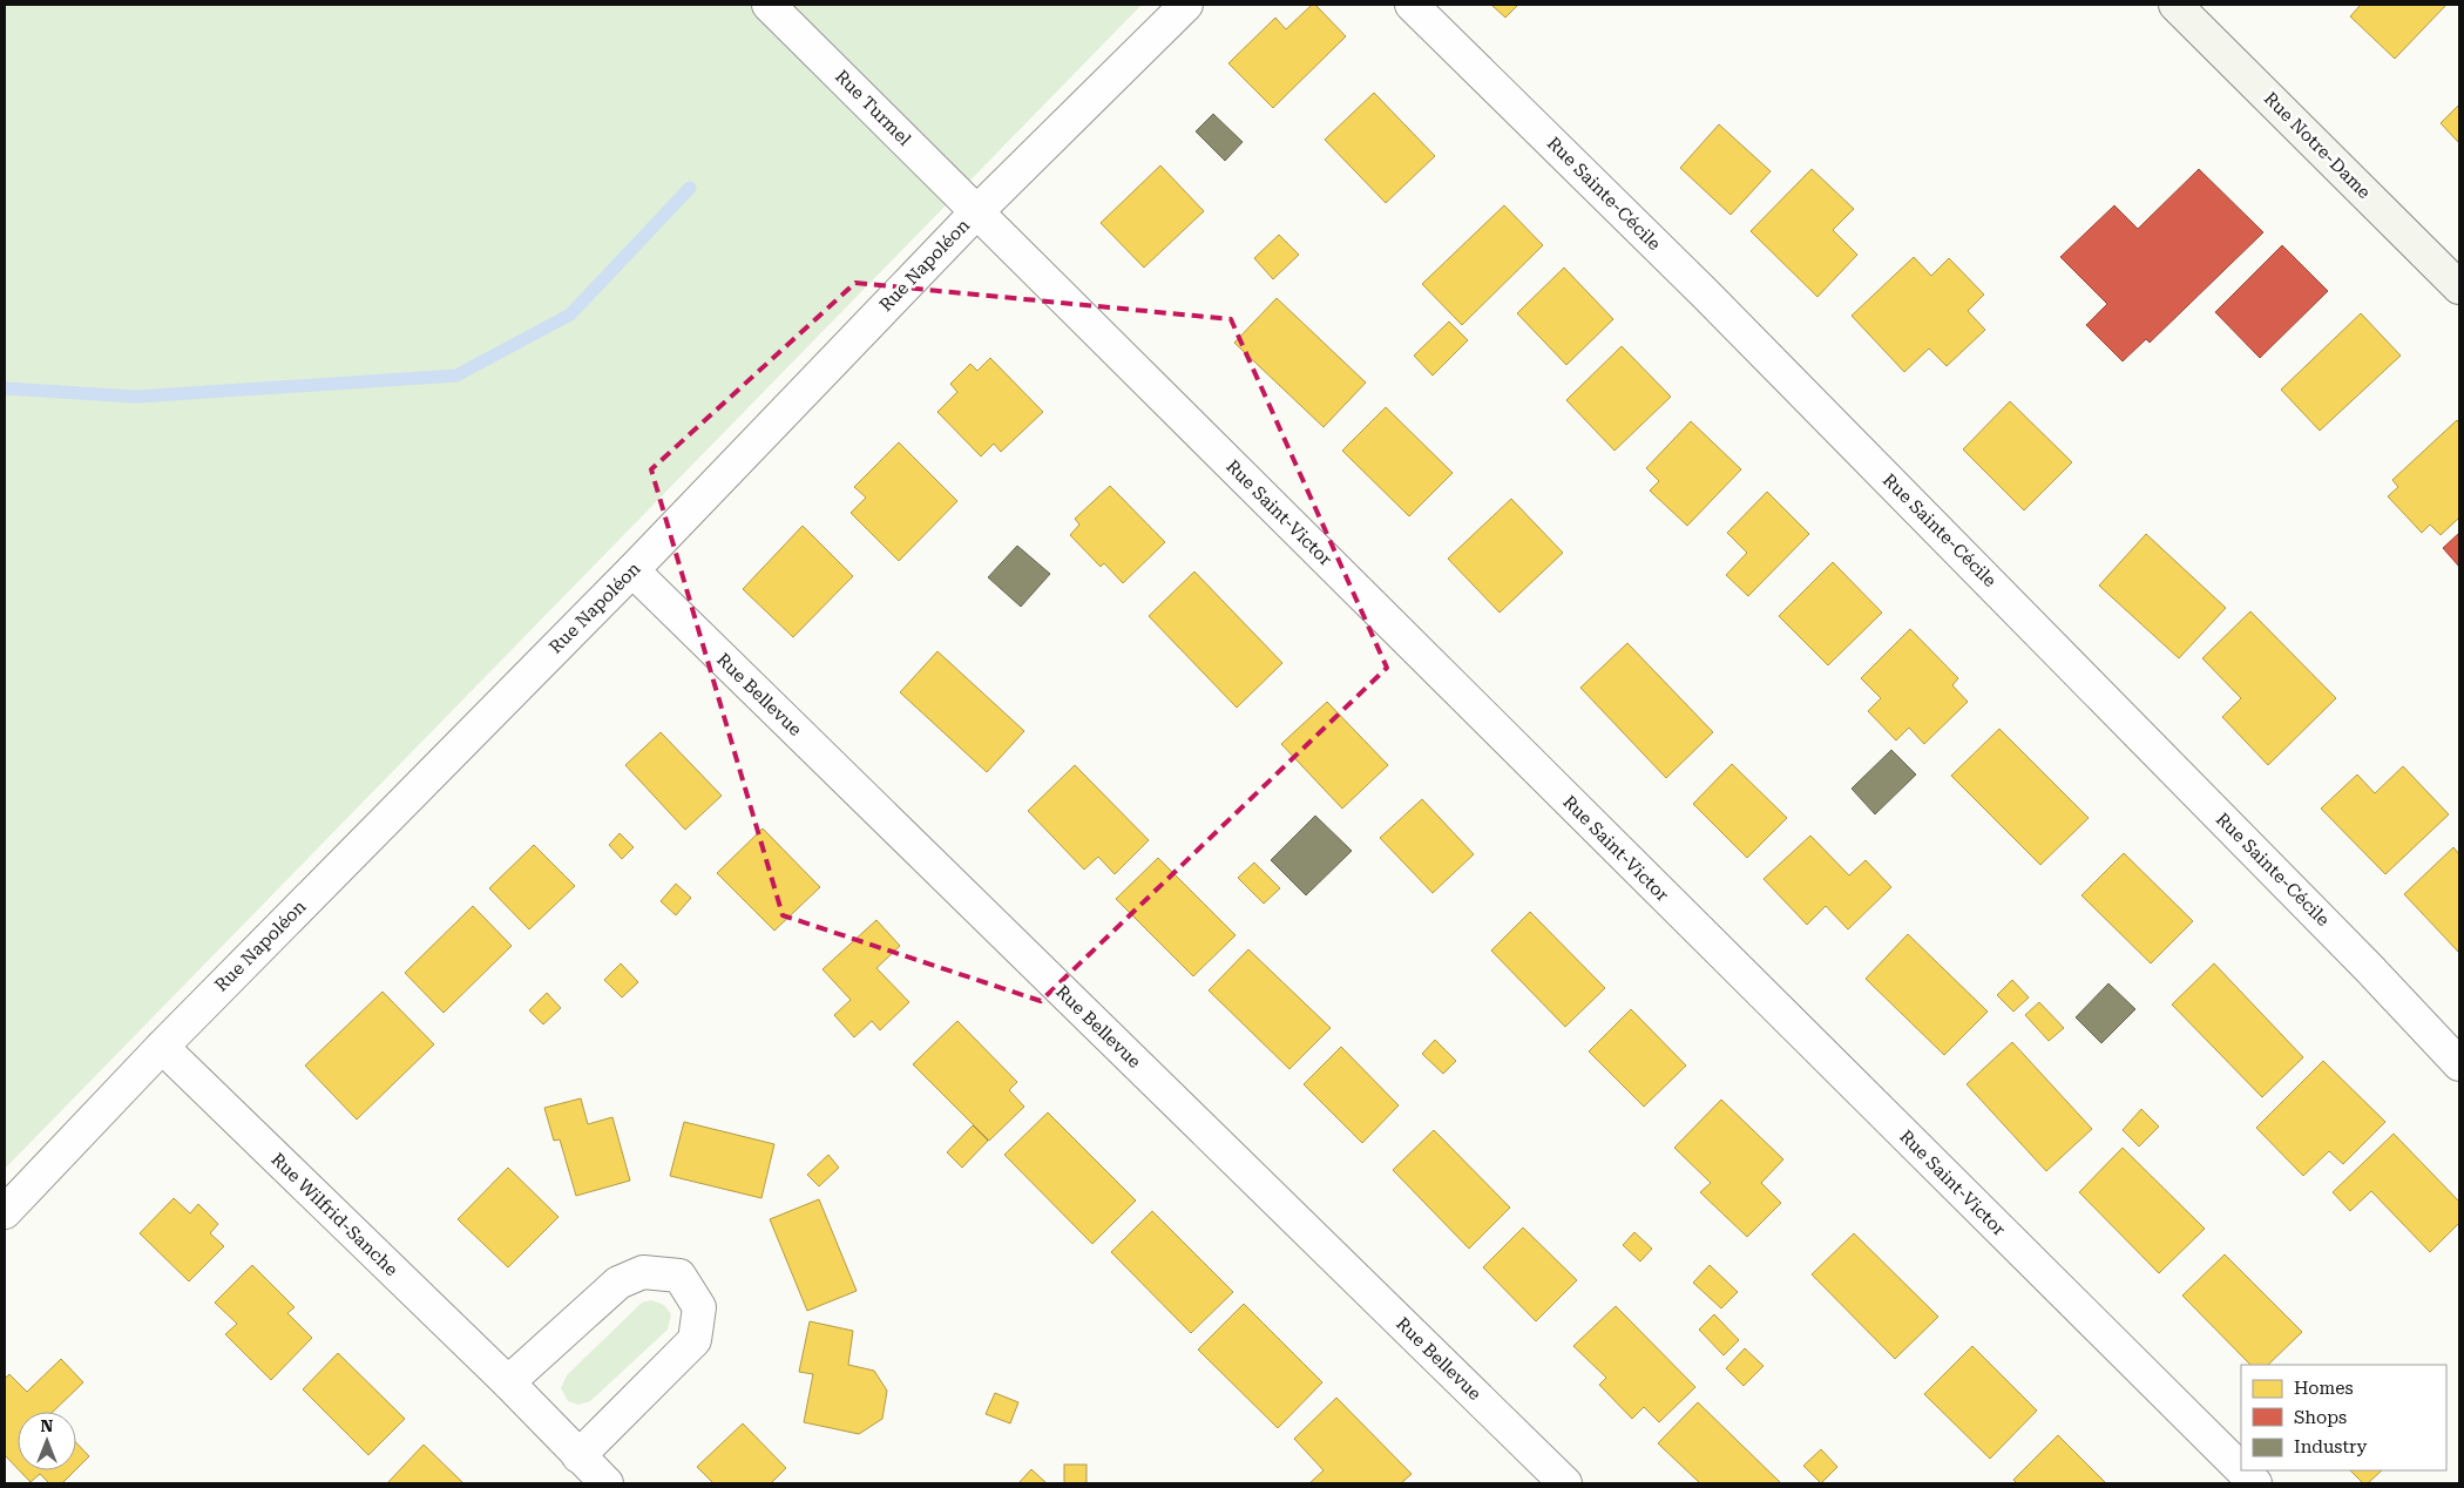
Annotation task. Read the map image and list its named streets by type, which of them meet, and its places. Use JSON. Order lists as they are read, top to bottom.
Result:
{
  "streets": {
    "street": [
      "Rue Turmel",
      "Rue Notre-Dame",
      "Rue Sainte-Cécile",
      "Rue Napoléon",
      "Rue Saint-Victor",
      "Rue Bellevue",
      "Rue Wilfrid-Sanche"
    ]
  },
  "crossings": [
    ["Rue Turmel", "Rue Napoléon"],
    ["Rue Turmel", "Rue Saint-Victor"],
    ["Rue Napoléon", "Rue Saint-Victor"],
    ["Rue Napoléon", "Rue Bellevue"],
    ["Rue Napoléon", "Rue Wilfrid-Sanche"]
  ],
  "legend": ["Homes", "Shops", "Industry"],
  "north": "top"
}
